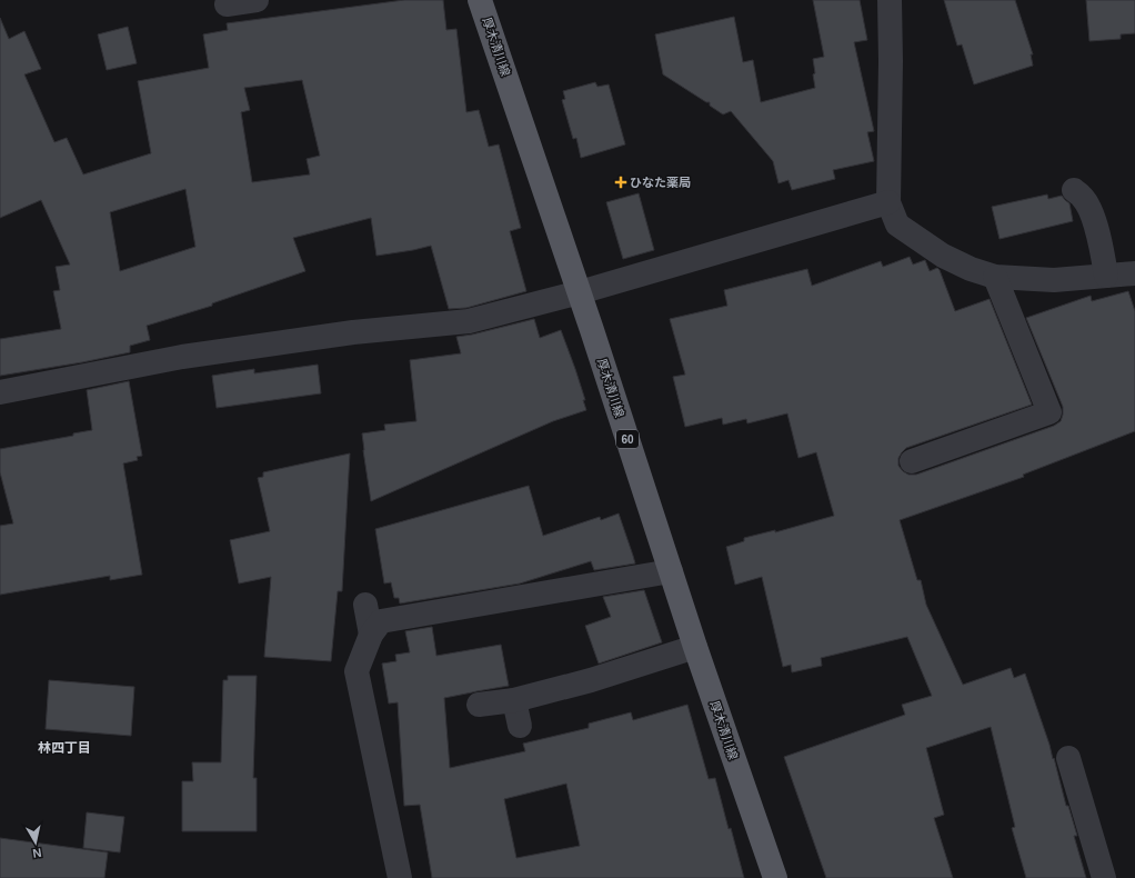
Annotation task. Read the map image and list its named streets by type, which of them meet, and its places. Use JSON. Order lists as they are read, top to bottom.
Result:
{
  "streets": {
    "main road": ["厚木清川線", "60"]
  },
  "districts": ["林四丁目"],
  "places": {
    "health": ["ひなた薬局"]
  },
  "north": "bottom"
}
